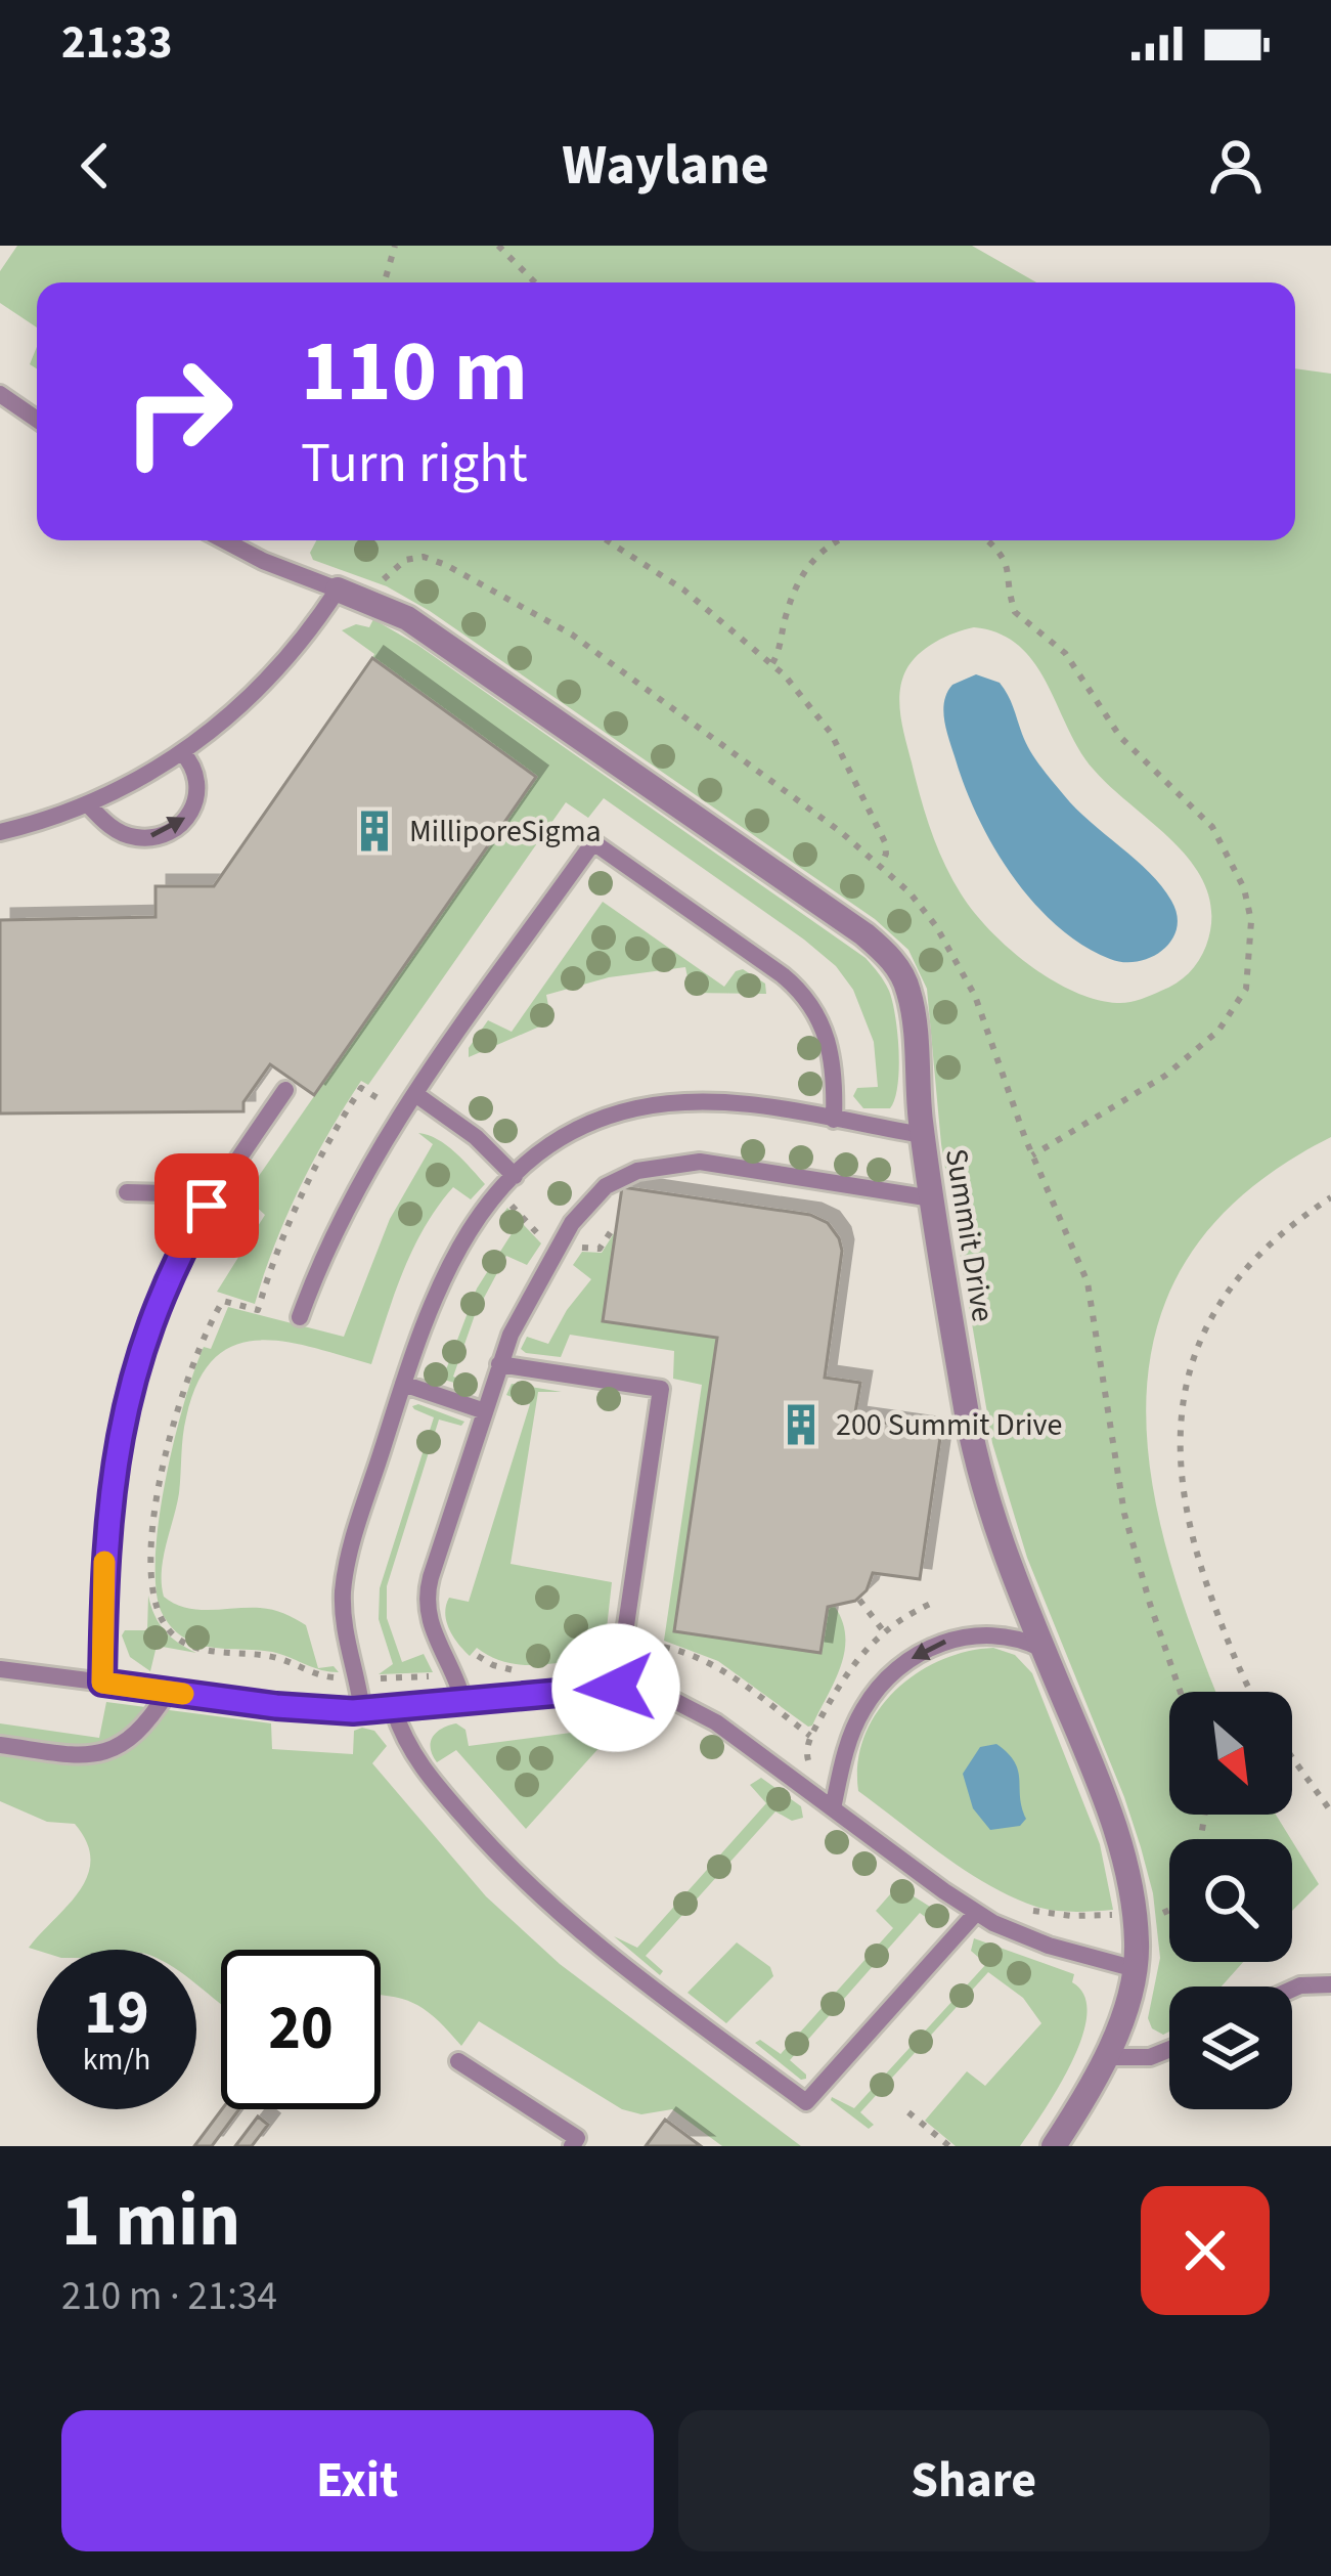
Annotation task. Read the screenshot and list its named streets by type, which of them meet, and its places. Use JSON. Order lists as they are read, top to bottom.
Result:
{
  "streets": {
    "street": ["Summit Drive"]
  },
  "places": {
    "building": ["MilliporeSigma", "200 Summit Drive"]
  },
  "north": "bottom right",
  "page": {
    "status": "21:33",
    "header": "Waylane",
    "turn": ["110 m", "Turn right"],
    "speed": "19 km/h",
    "limit": "20",
    "heading": ["1 min", "210 m · 21:34"],
    "buttons": ["Exit", "Share"]
  }
}
